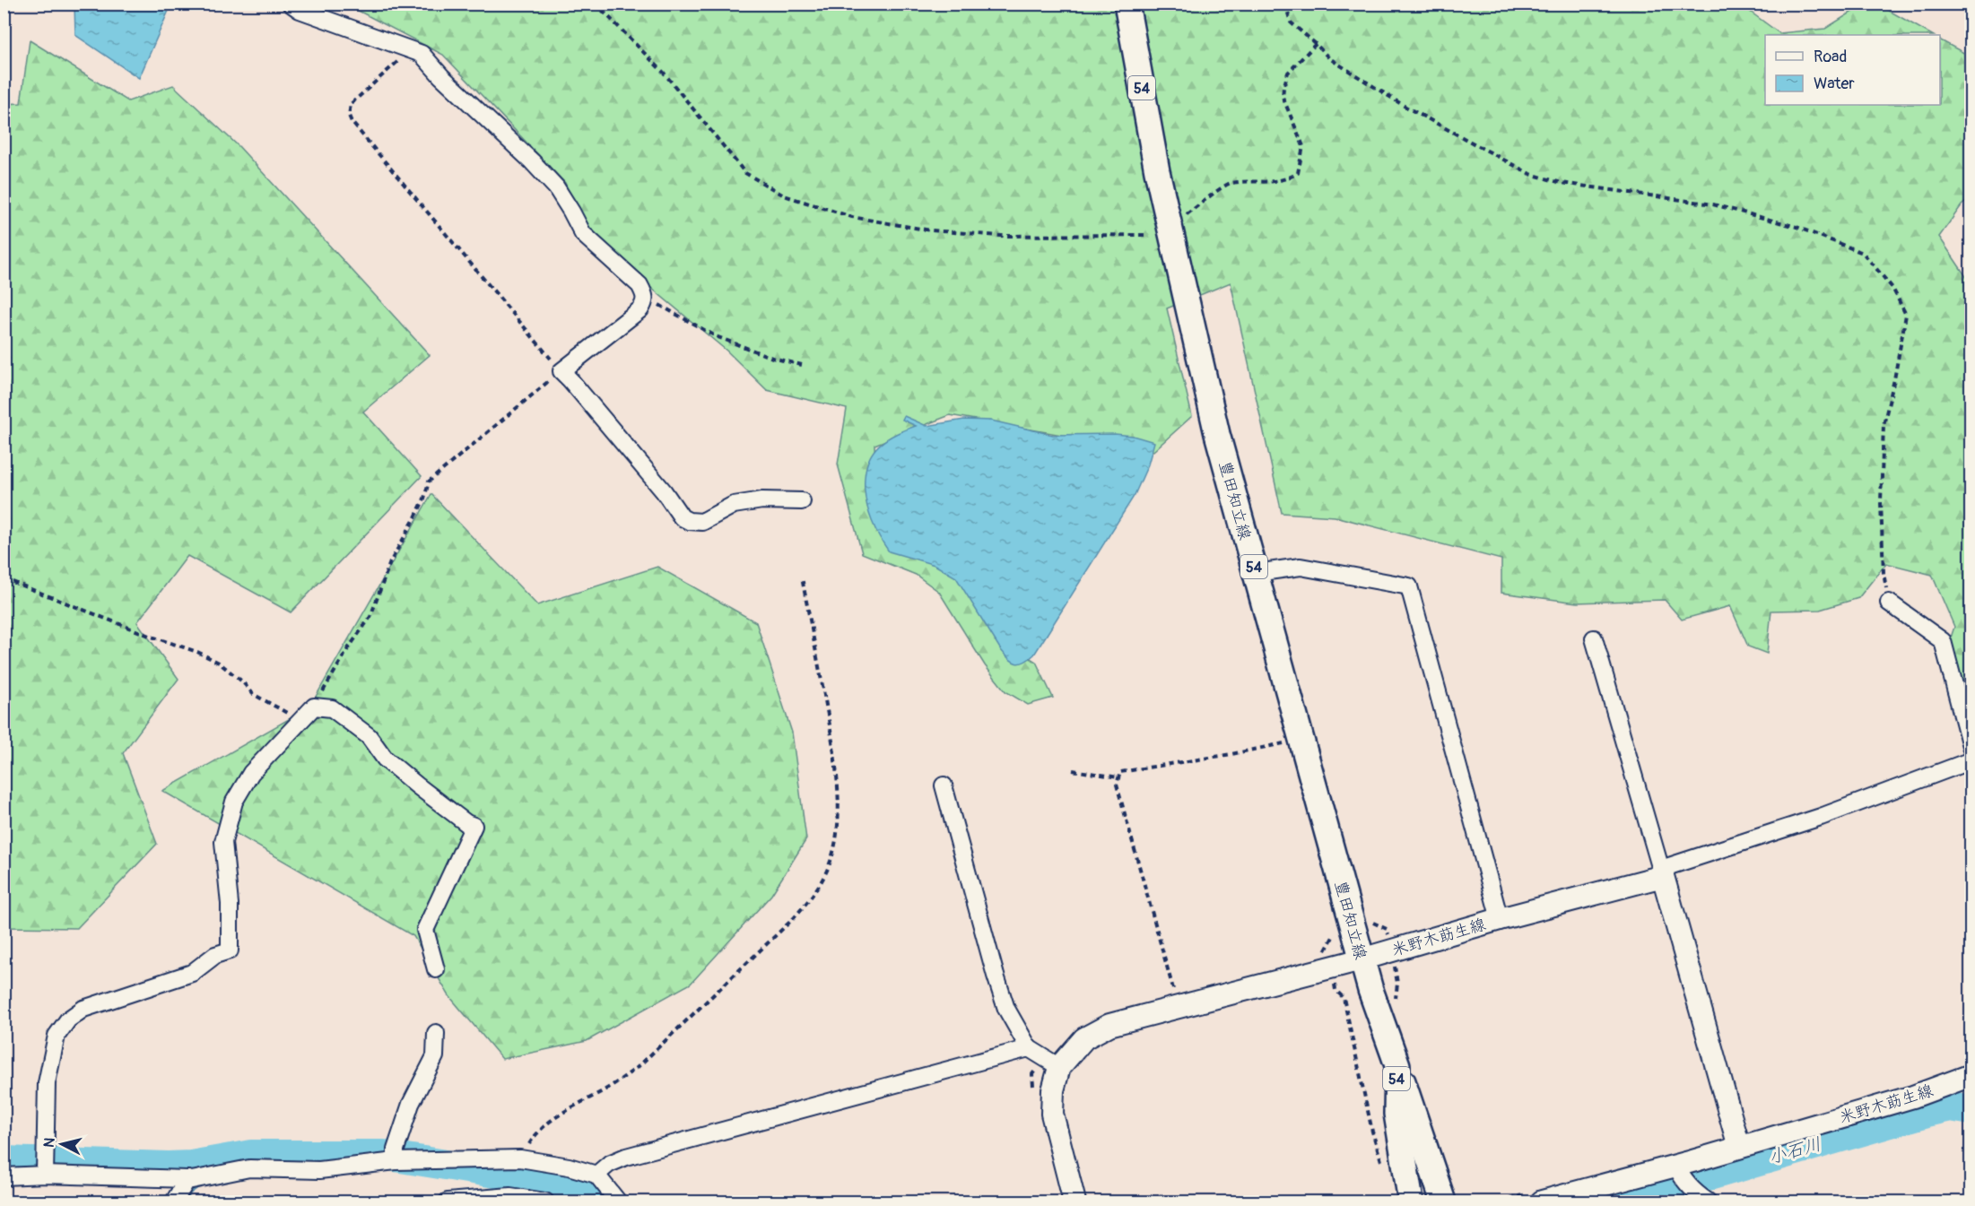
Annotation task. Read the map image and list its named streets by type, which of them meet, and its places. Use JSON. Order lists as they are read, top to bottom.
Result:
{
  "streets": {
    "main road": ["54", "豊田知立線", "米野木莇生線"]
  },
  "crossings": [
    ["豊田知立線", "米野木莇生線"]
  ],
  "water": ["小石川"],
  "legend": ["Road", "Water"],
  "north": "left"
}
